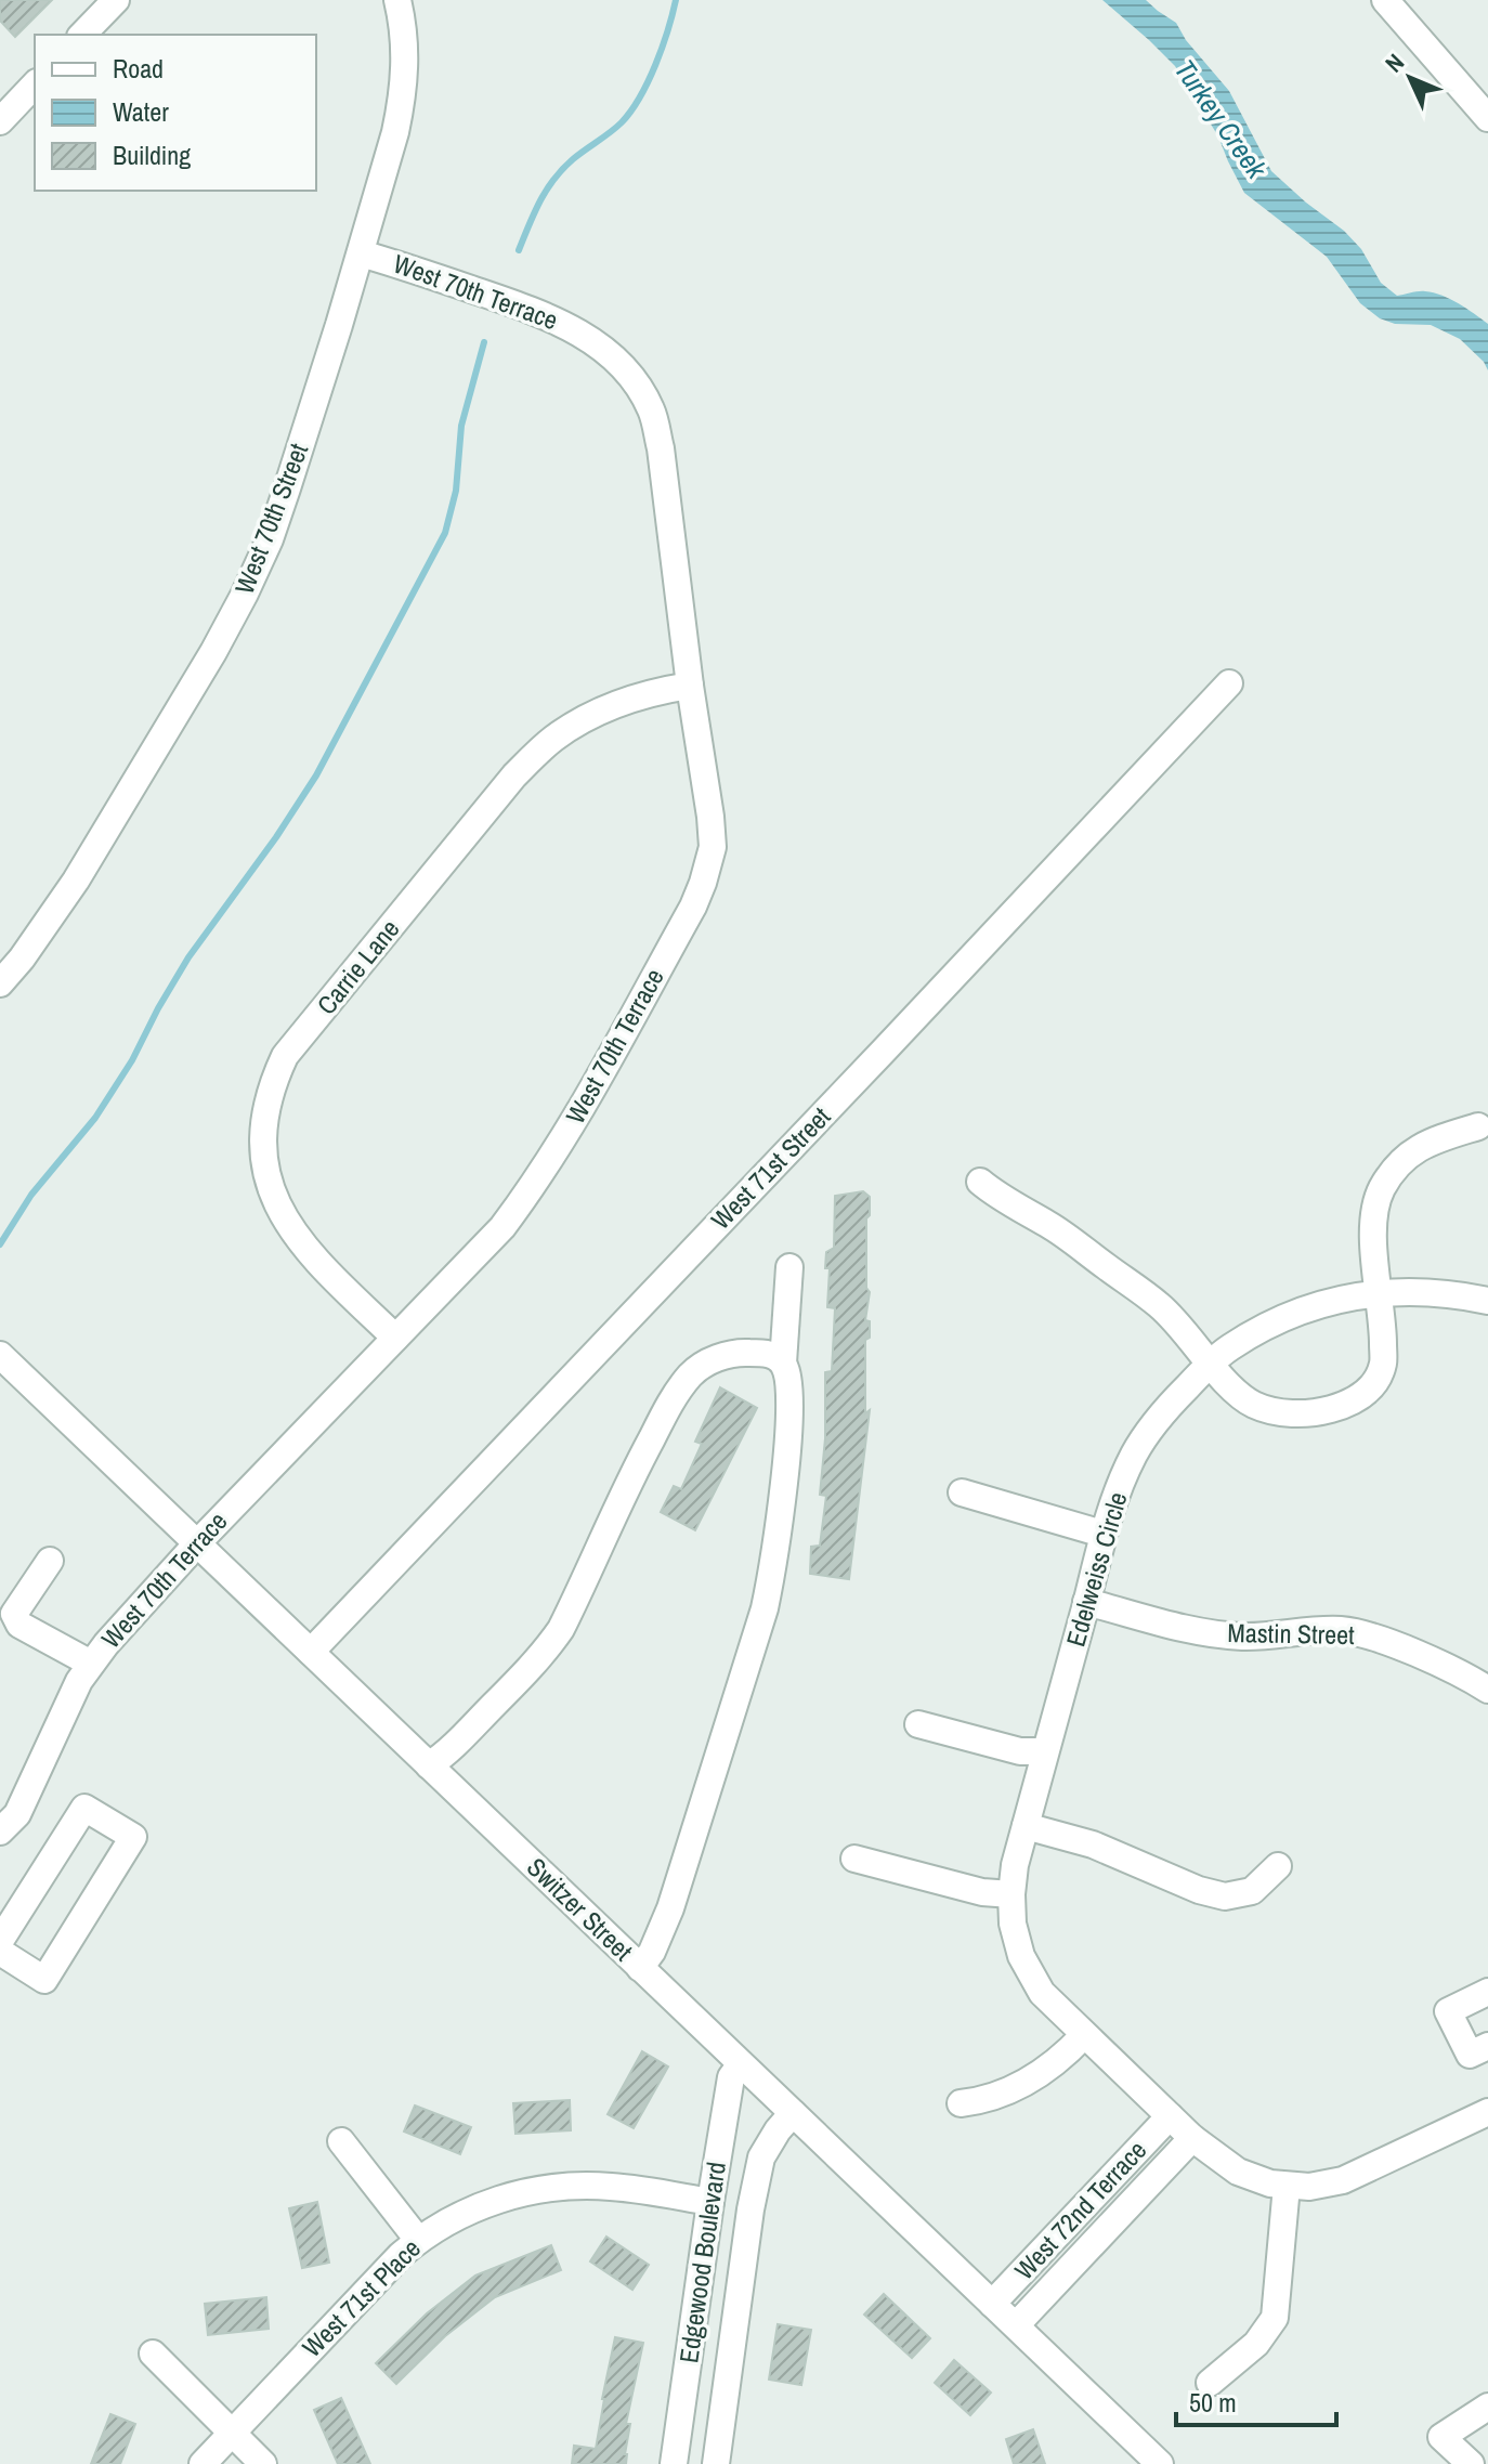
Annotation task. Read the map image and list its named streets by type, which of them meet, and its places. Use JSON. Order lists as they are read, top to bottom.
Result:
{
  "streets": {
    "street": [
      "West 70th Terrace",
      "West 70th Street",
      "Carrie Lane",
      "West 71st Street",
      "Edelweiss Circle",
      "Mastin Street",
      "Switzer Street",
      "West 72nd Terrace",
      "Edgewood Boulevard",
      "West 71st Place"
    ]
  },
  "crossings": [
    ["West 70th Terrace", "West 70th Street"],
    ["West 70th Terrace", "Carrie Lane"],
    ["West 70th Terrace", "Switzer Street"],
    ["West 71st Street", "Switzer Street"],
    ["Edelweiss Circle", "Mastin Street"],
    ["Edelweiss Circle", "West 72nd Terrace"],
    ["Switzer Street", "West 72nd Terrace"],
    ["Switzer Street", "Edgewood Boulevard"],
    ["Edgewood Boulevard", "West 71st Place"]
  ],
  "water": ["Turkey Creek"],
  "legend": ["Road", "Water", "Building"],
  "scale_bar": "50 m",
  "north": "top left"
}
